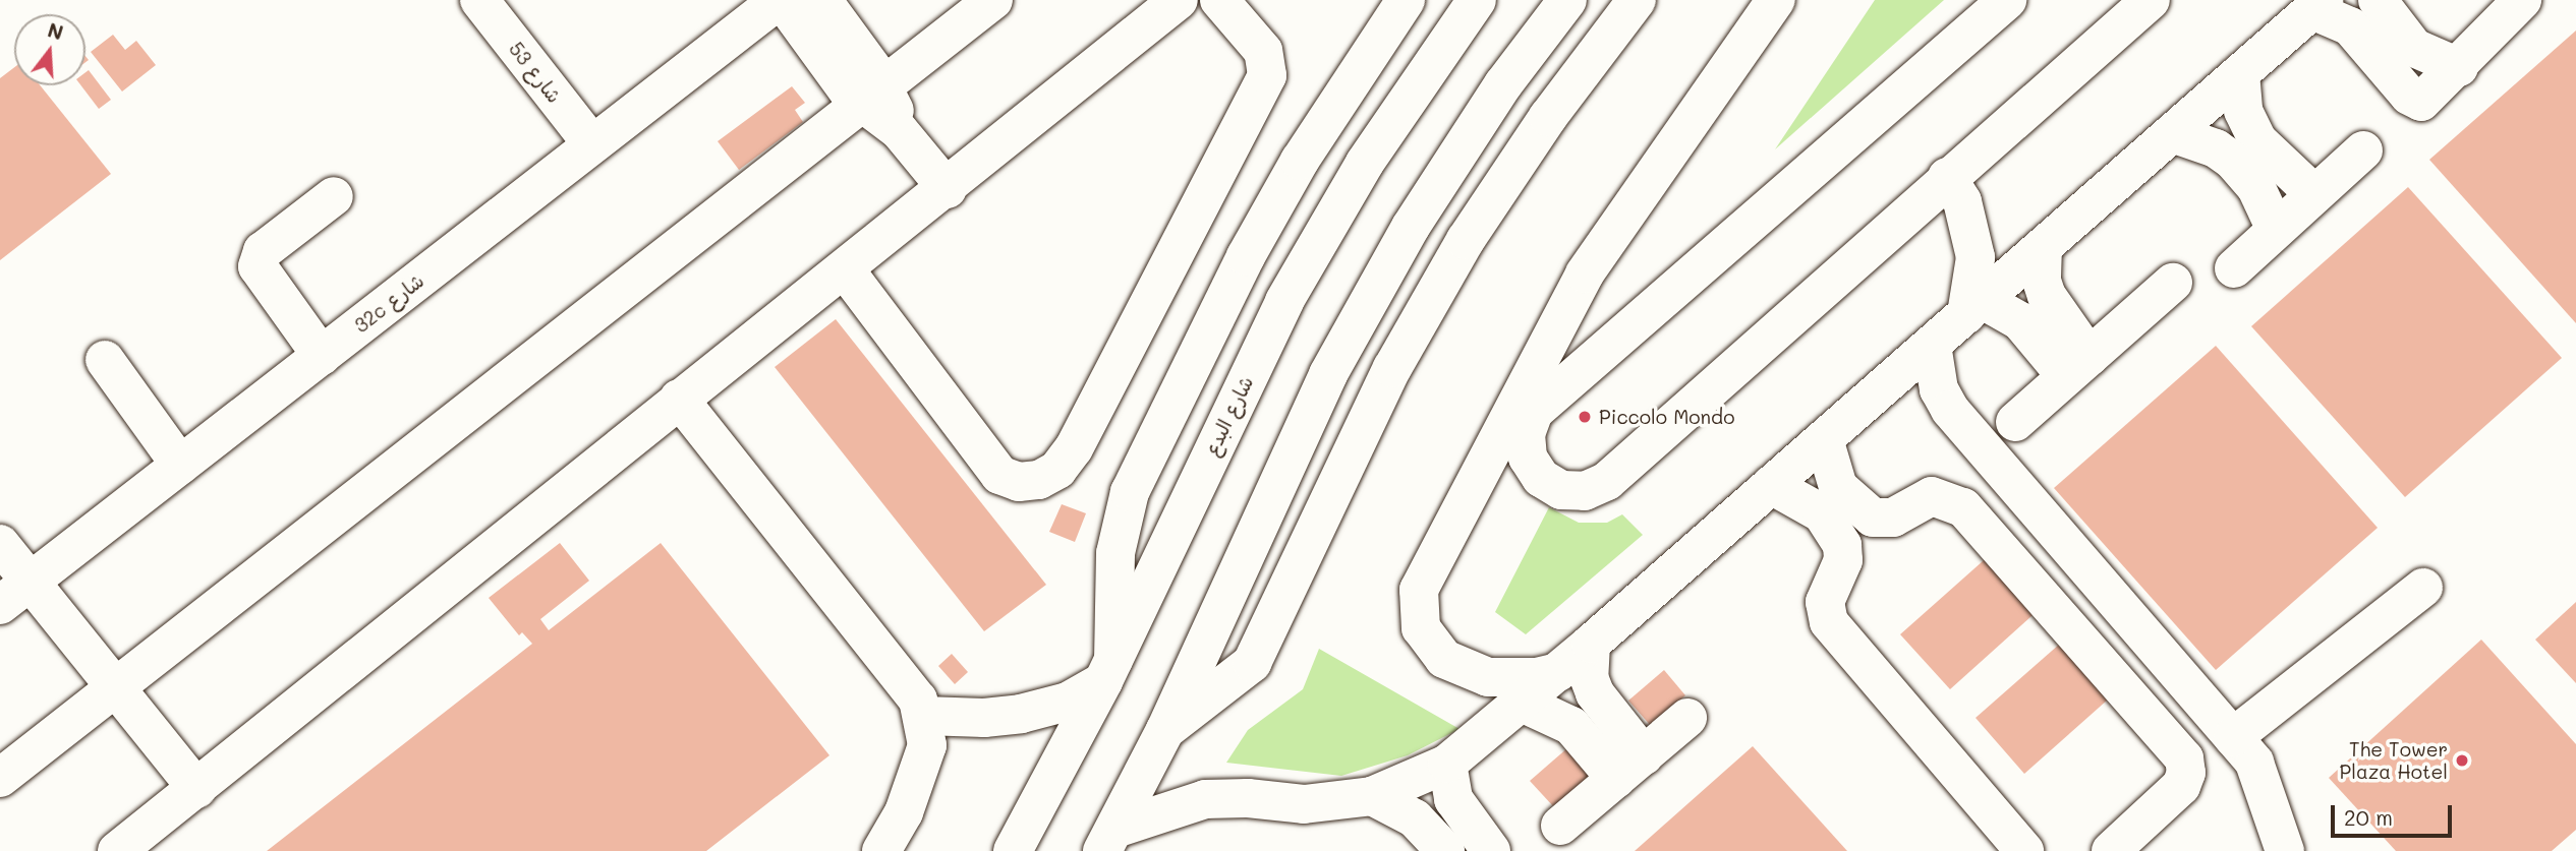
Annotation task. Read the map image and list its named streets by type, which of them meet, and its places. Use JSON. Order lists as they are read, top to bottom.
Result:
{
  "streets": {
    "main road": ["شارع 53", "32c شارع", "شارع البدع"]
  },
  "crossings": [
    ["شارع 53", "32c شارع"]
  ],
  "places": ["Piccolo Mondo", "The Tower Plaza Hotel"],
  "scale_bar": "20 m",
  "north": "top"
}
